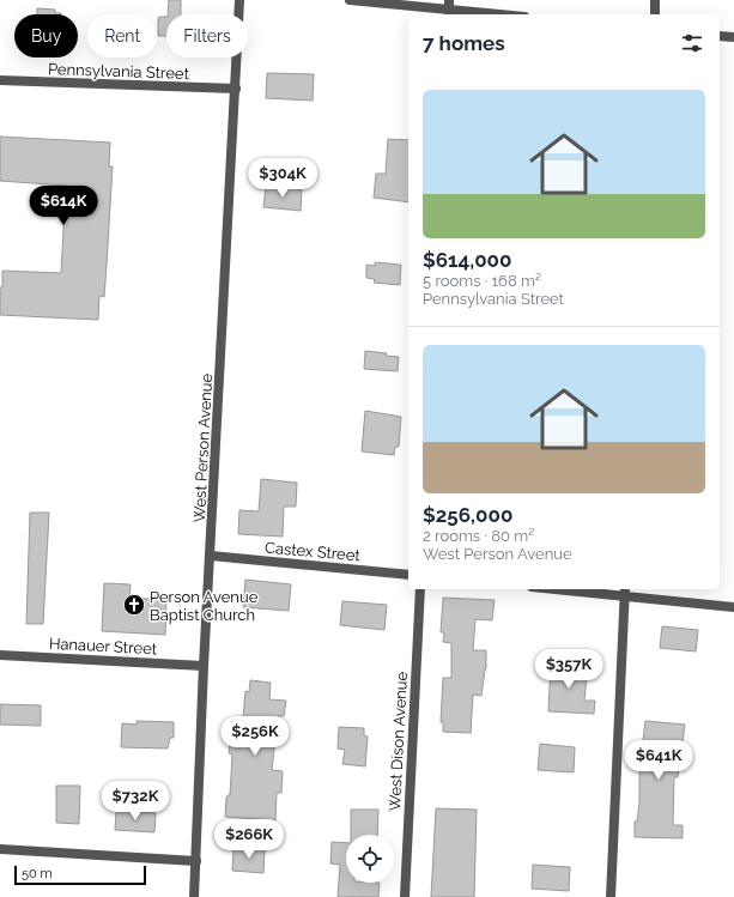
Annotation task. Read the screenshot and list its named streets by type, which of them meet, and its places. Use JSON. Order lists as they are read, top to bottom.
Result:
{
  "streets": {
    "street": [
      "Pennsylvania Street",
      "West Person Avenue",
      "Castex Street",
      "Hanauer Street",
      "West Dison Avenue"
    ]
  },
  "crossings": [
    ["Pennsylvania Street", "West Person Avenue"],
    ["West Person Avenue", "Castex Street"],
    ["West Person Avenue", "Hanauer Street"]
  ],
  "places": {
    "church": ["Person Avenue Baptist Church"]
  },
  "scale_bar": "50 m",
  "page": {
    "chip": ["Buy", "Rent", "Filters"],
    "heading": "7 homes",
    "list": [
      {
        "name": "$614,000",
        "note": "5 rooms · 168 m² · Pennsylvania Street"
      },
      {
        "name": "$256,000",
        "note": "2 rooms · 80 m² · West Person Avenue"
      }
    ],
    "price": [
      "$304K",
      "$614K",
      "$357K",
      "$256K",
      "$641K",
      "$732K",
      "$266K"
    ],
    "scale": "50 m"
  }
}
